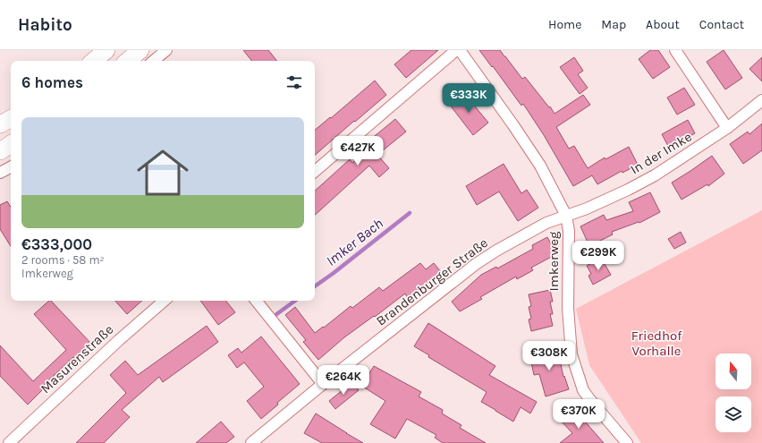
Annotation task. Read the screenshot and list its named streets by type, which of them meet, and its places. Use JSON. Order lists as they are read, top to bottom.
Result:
{
  "streets": {
    "street": [
      "In der Imke",
      "Imkerweg",
      "Brandenburger Straße",
      "Masurenstraße"
    ]
  },
  "crossings": [
    ["In der Imke", "Imkerweg"],
    ["In der Imke", "Brandenburger Straße"],
    ["Imkerweg", "Brandenburger Straße"]
  ],
  "water": ["Imker Bach"],
  "parks": ["Friedhof Vorhalle"],
  "north": "top",
  "page": {
    "header": "Habito",
    "nav": [
      "Home",
      "Map",
      "About",
      "Contact"
    ],
    "heading": "6 homes",
    "price": [
      "€333K",
      "€427K",
      "€299K",
      "€308K",
      "€264K",
      "€370K"
    ],
    "list": [
      {
        "name": "€333,000",
        "note": "2 rooms · 58 m² · Imkerweg"
      }
    ]
  }
}
